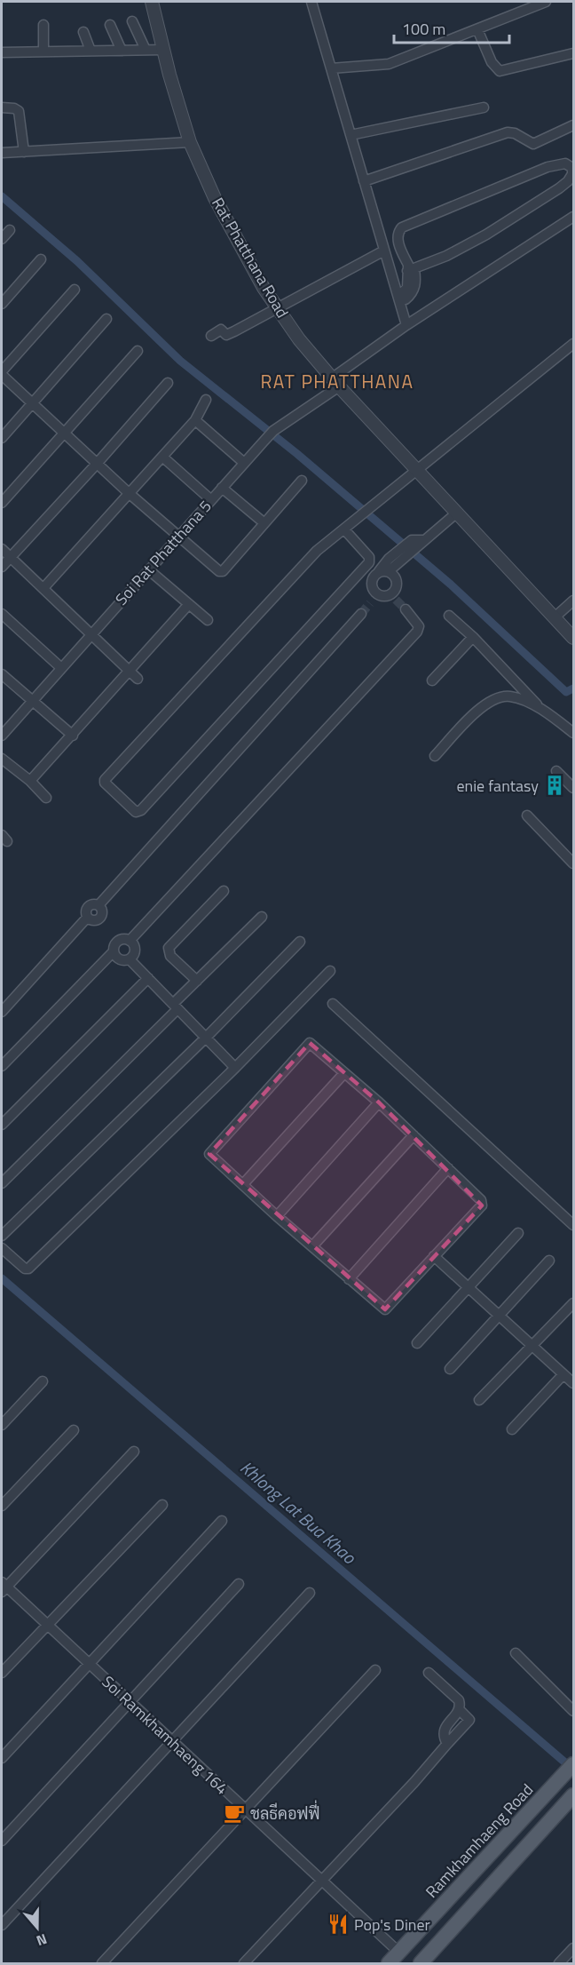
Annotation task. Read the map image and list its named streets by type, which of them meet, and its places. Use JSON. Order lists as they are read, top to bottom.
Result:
{
  "streets": {
    "main road": ["Ramkhamhaeng Road"],
    "street": ["Rat Phatthana Road", "Soi Rat Phatthana 5", "Soi Ramkhamhaeng 164"]
  },
  "crossings": [
    ["Rat Phatthana Road", "Soi Rat Phatthana 5"],
    ["Soi Ramkhamhaeng 164", "Ramkhamhaeng Road"]
  ],
  "districts": ["RAT PHATTHANA"],
  "water": ["Khlong Lat Bua Khao"],
  "places": {
    "building": ["enie fantasy"],
    "cafe": ["ชลธีคอฟฟี่"],
    "restaurant": ["Pop's Diner"]
  },
  "scale_bar": "100 m",
  "north": "bottom"
}
